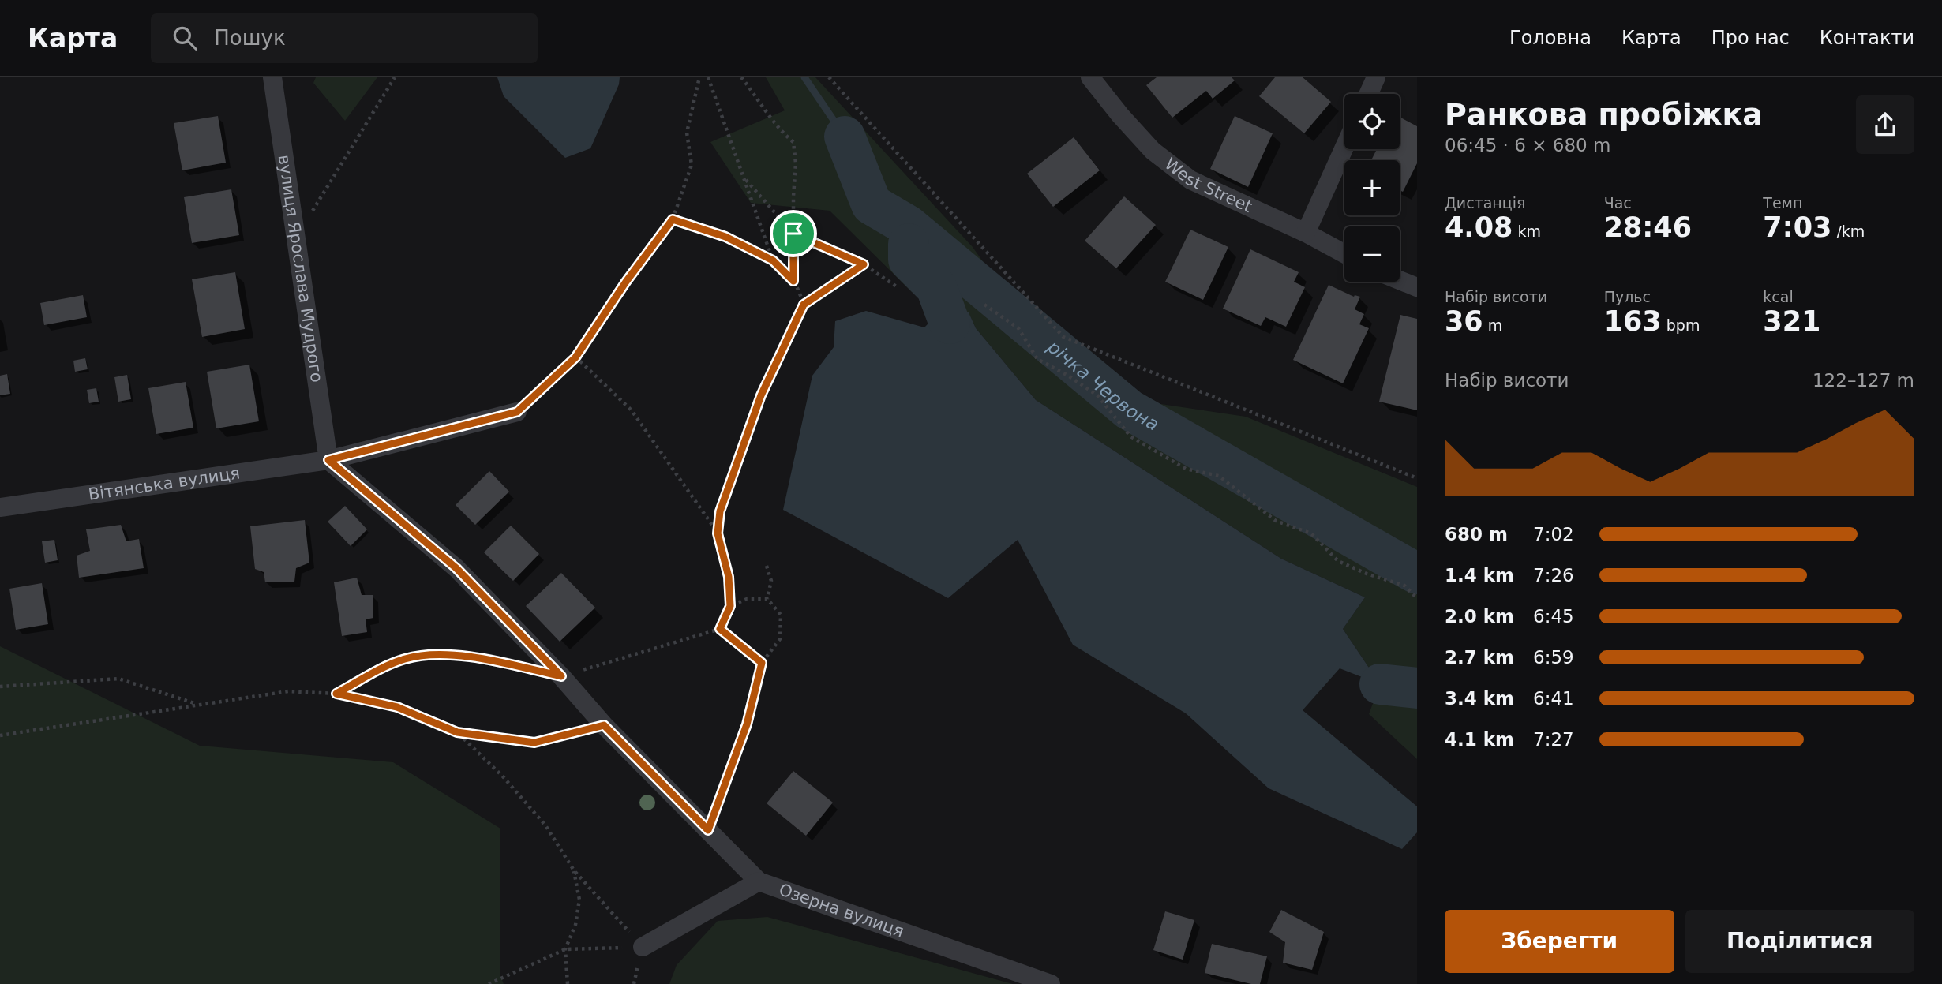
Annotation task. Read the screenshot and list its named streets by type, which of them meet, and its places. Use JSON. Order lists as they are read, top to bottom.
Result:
{
  "streets": {
    "street": [
      "West Street",
      "вулиця Ярослава Мудрого",
      "Вітянська вулиця",
      "Озерна вулиця"
    ]
  },
  "crossings": [
    ["вулиця Ярослава Мудрого", "Вітянська вулиця"]
  ],
  "water": ["річка Червона"],
  "page": {
    "header": "Карта",
    "search": "Пошук",
    "nav": [
      "Головна",
      "Карта",
      "Про нас",
      "Контакти"
    ],
    "heading": ["Ранкова пробіжка", "06:45 · 6 × 680 m"],
    "map_buttons": ["+", "−"],
    "stats": [
      ["Дистанція", "4.08 km"],
      ["Час", "28:46"],
      ["Темп", "7:03 /km"],
      ["Набір висоти", "36 m"],
      ["Пульс", "163 bpm"],
      ["kcal", "321"]
    ],
    "chart": ["Набір висоти", "122–127 m"],
    "list": [
      {
        "name": "680 m",
        "note": "7:02"
      },
      {
        "name": "1.4 km",
        "note": "7:26"
      },
      {
        "name": "2.0 km",
        "note": "6:45"
      },
      {
        "name": "2.7 km",
        "note": "6:59"
      },
      {
        "name": "3.4 km",
        "note": "6:41"
      },
      {
        "name": "4.1 km",
        "note": "7:27"
      }
    ],
    "buttons": ["Зберегти", "Поділитися"]
  }
}
